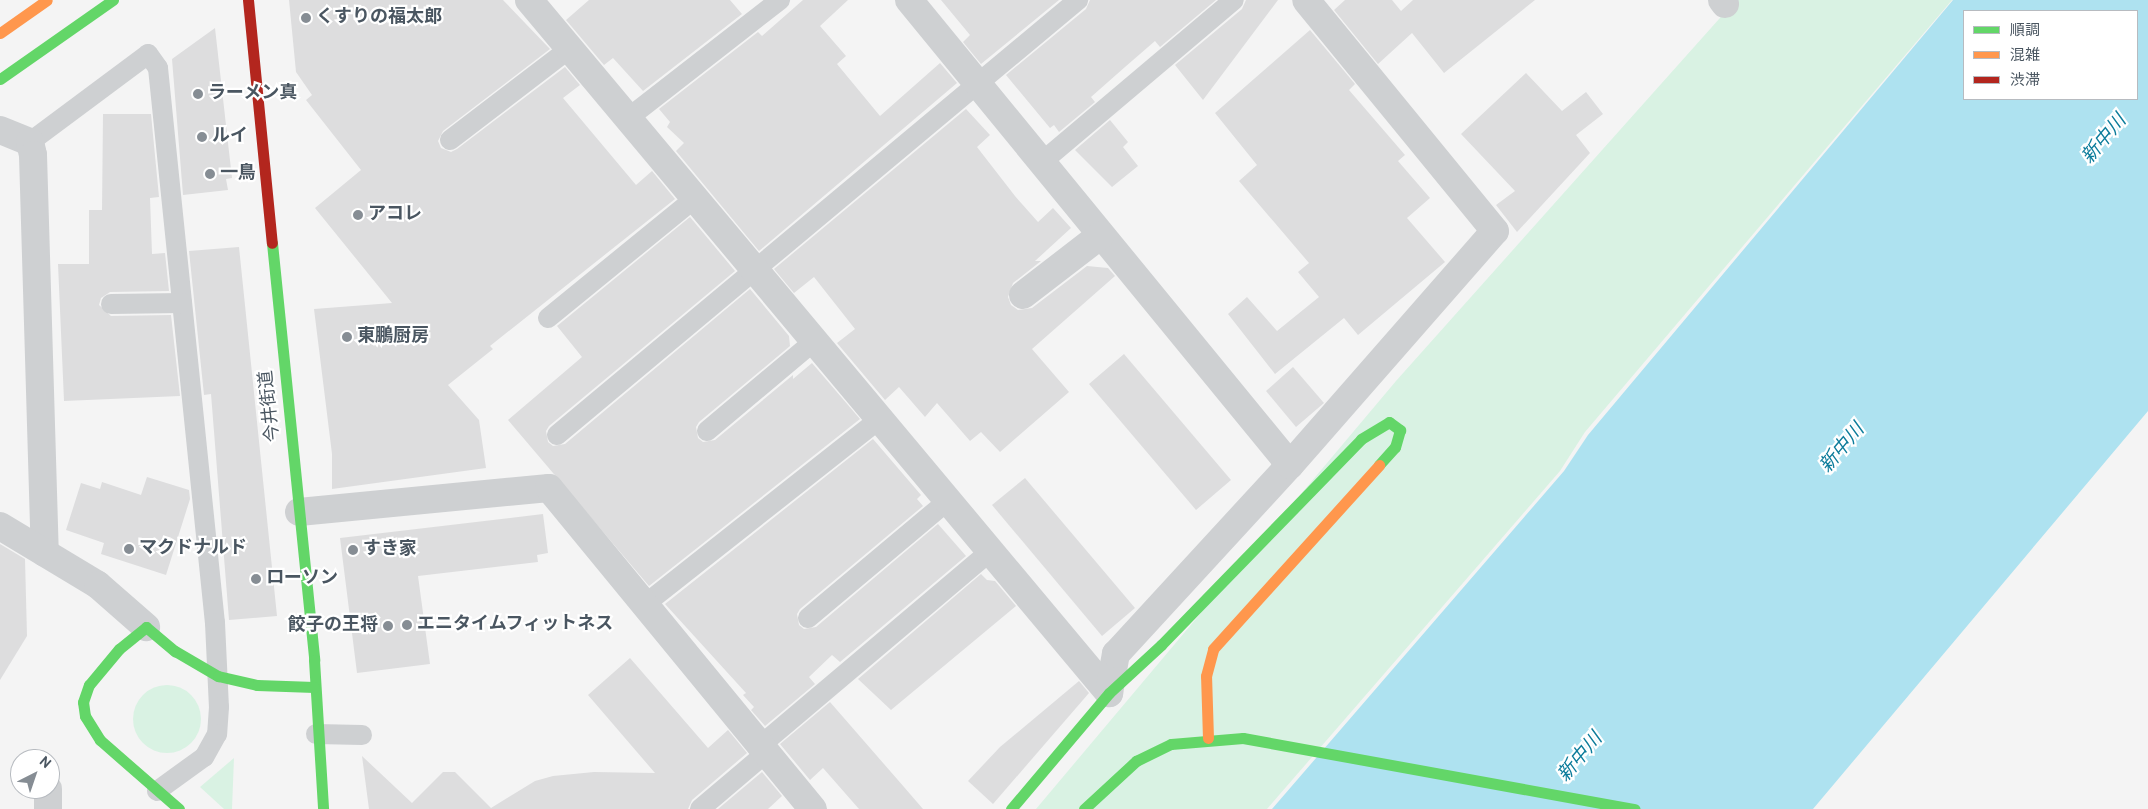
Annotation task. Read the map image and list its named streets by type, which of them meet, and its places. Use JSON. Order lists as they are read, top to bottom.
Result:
{
  "streets": {
    "street": ["今井街道"]
  },
  "water": ["新中川"],
  "places": [
    "くすりの福太郎",
    "ラーメン真",
    "ルイ",
    "一鳥",
    "アコレ",
    "東鵬厨房",
    "マクドナルド",
    "すき家",
    "ローソン",
    "エニタイムフィットネス",
    "餃子の王将"
  ],
  "legend": ["順調", "混雑", "渋滞"],
  "north": "top right"
}
